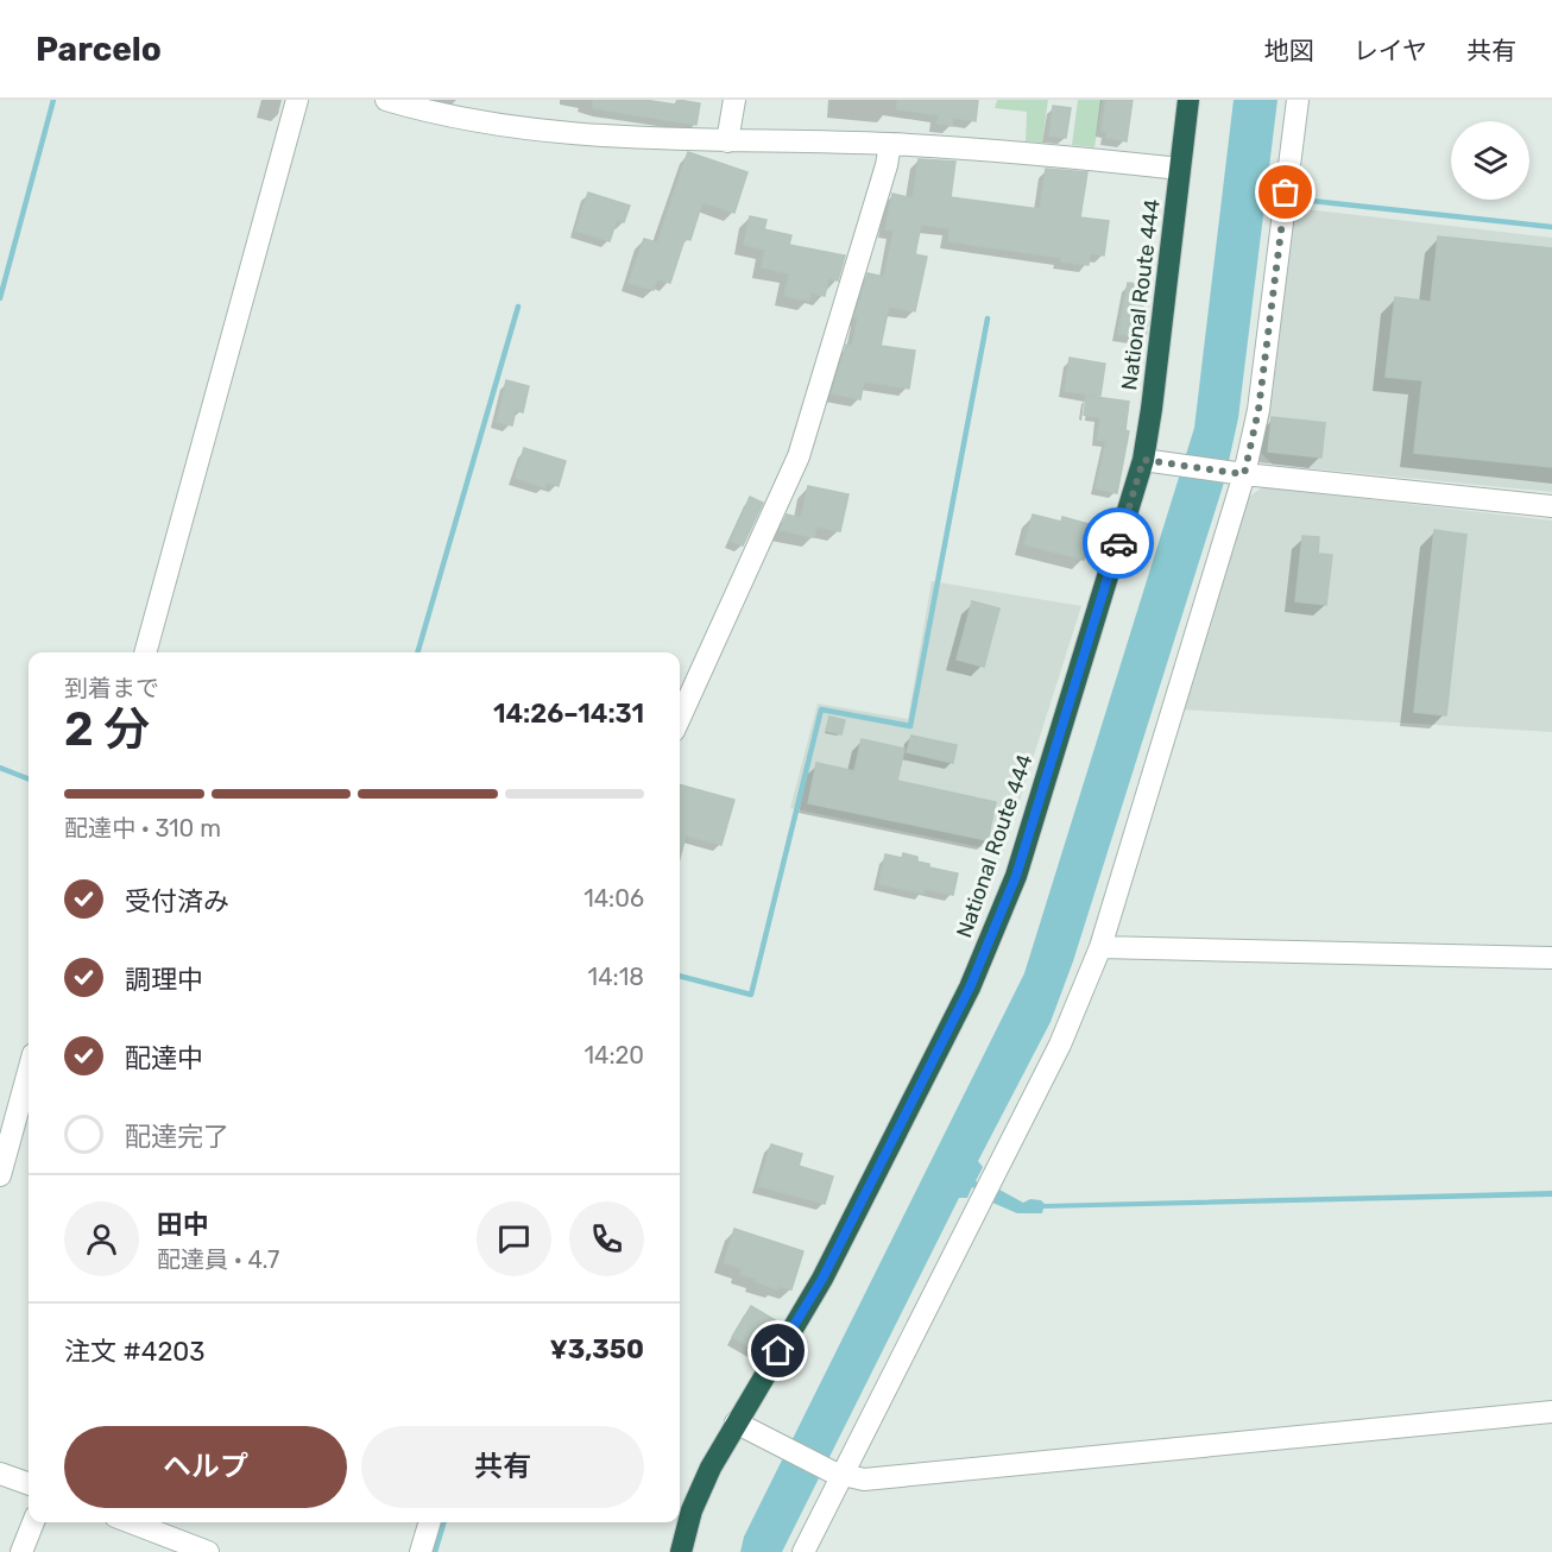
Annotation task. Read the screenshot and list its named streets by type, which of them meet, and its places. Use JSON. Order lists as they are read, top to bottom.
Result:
{
  "streets": {
    "highway": ["National Route 444"]
  },
  "page": {
    "header": "Parcelo",
    "nav": ["地図", "レイヤ", "共有"],
    "heading": ["2 分", "到着まで", "14:26–14:31"],
    "panel": [
      "田中",
      "配達員 · 4.7",
      "注文 #4203",
      "¥3,350"
    ],
    "bar": "配達中 · 310 m",
    "list": [
      ["受付済み", "14:06"],
      ["調理中", "14:18"],
      ["配達中", "14:20"],
      "配達完了"
    ],
    "buttons": ["ヘルプ", "共有"]
  }
}
